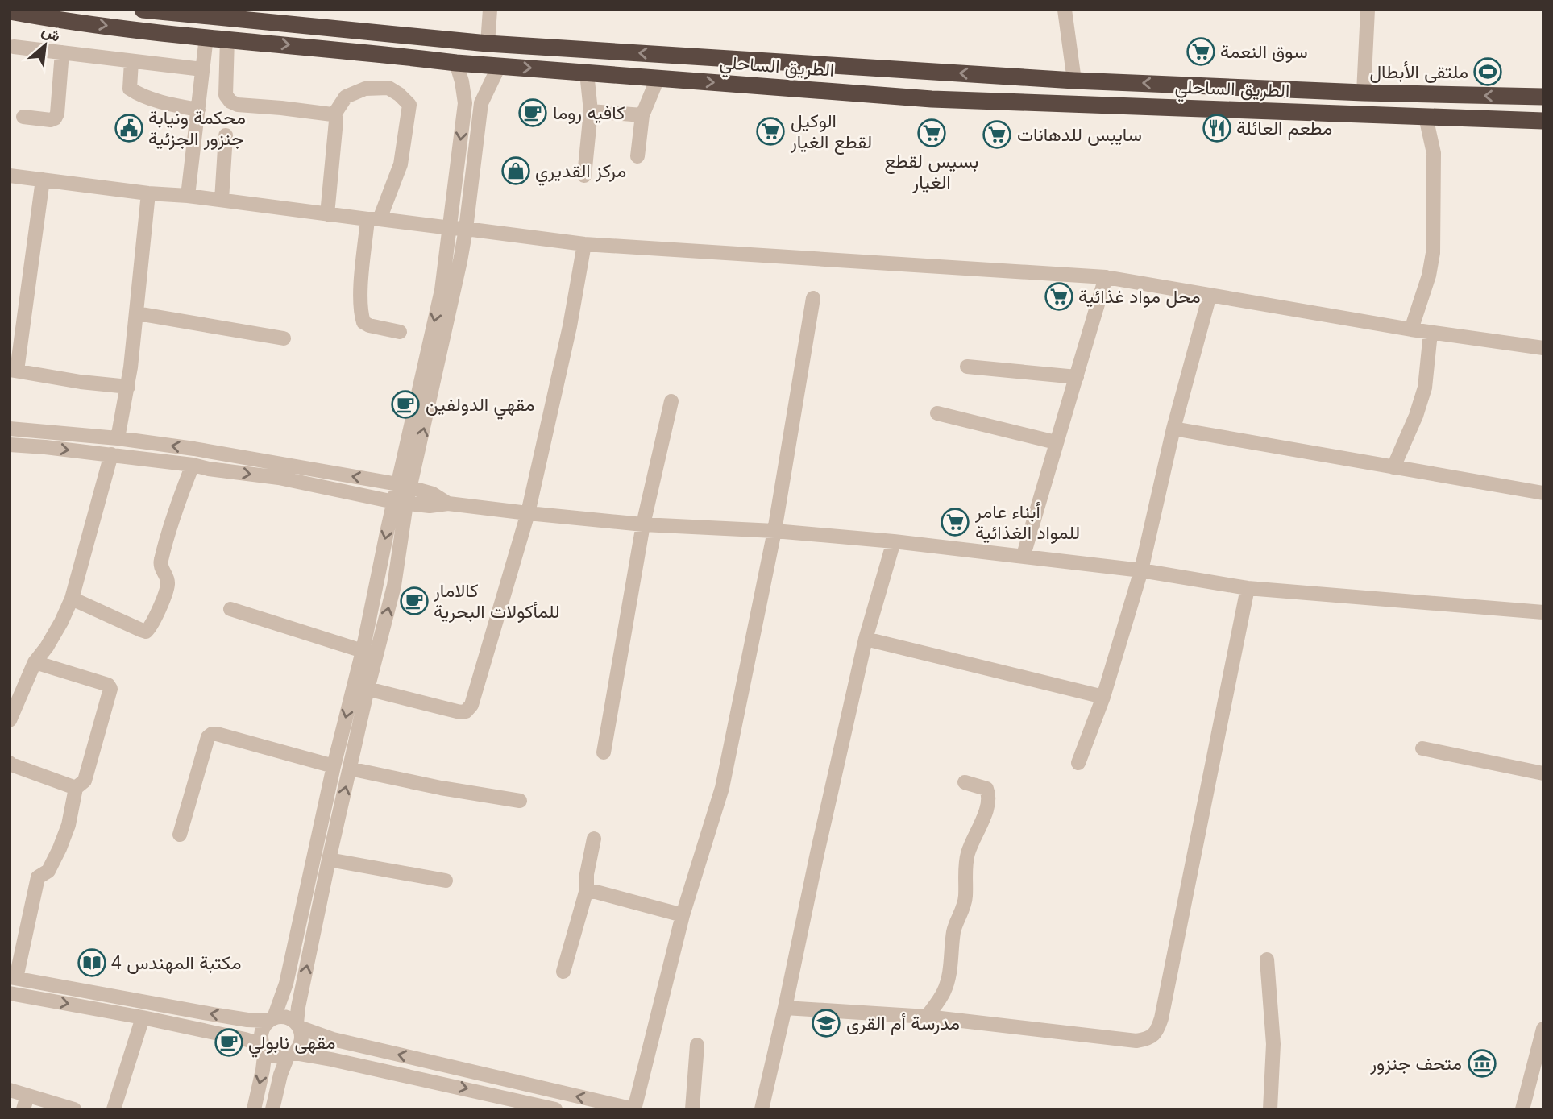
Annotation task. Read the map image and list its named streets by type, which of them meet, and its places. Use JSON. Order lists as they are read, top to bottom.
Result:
{
  "streets": {
    "highway": ["الطريق الساحلي"]
  },
  "places": {
    "supermarket": [
      "سوق النعمة",
      "الوكيل لقطع الغيار",
      "بسيس لقطع الغيار",
      "سايبس للدهانات",
      "محل مواد غذائية",
      "أبناء عامر للمواد الغذائية"
    ],
    "sports": ["ملتقى الأبطال"],
    "cafe": [
      "كافيه روما",
      "مقهي الدولفين",
      "كالامار للمأكولات البحرية",
      "مقهى نابولي"
    ],
    "public building": ["محكمة ونيابة جنزور الجزئية"],
    "restaurant": ["مطعم العائلة"],
    "shop": ["مركز القديري"],
    "library": ["مكتبة المهندس 4"],
    "school or university": ["مدرسة أم القرى"],
    "museum": ["متحف جنزور"]
  },
  "north": "top right"
}
